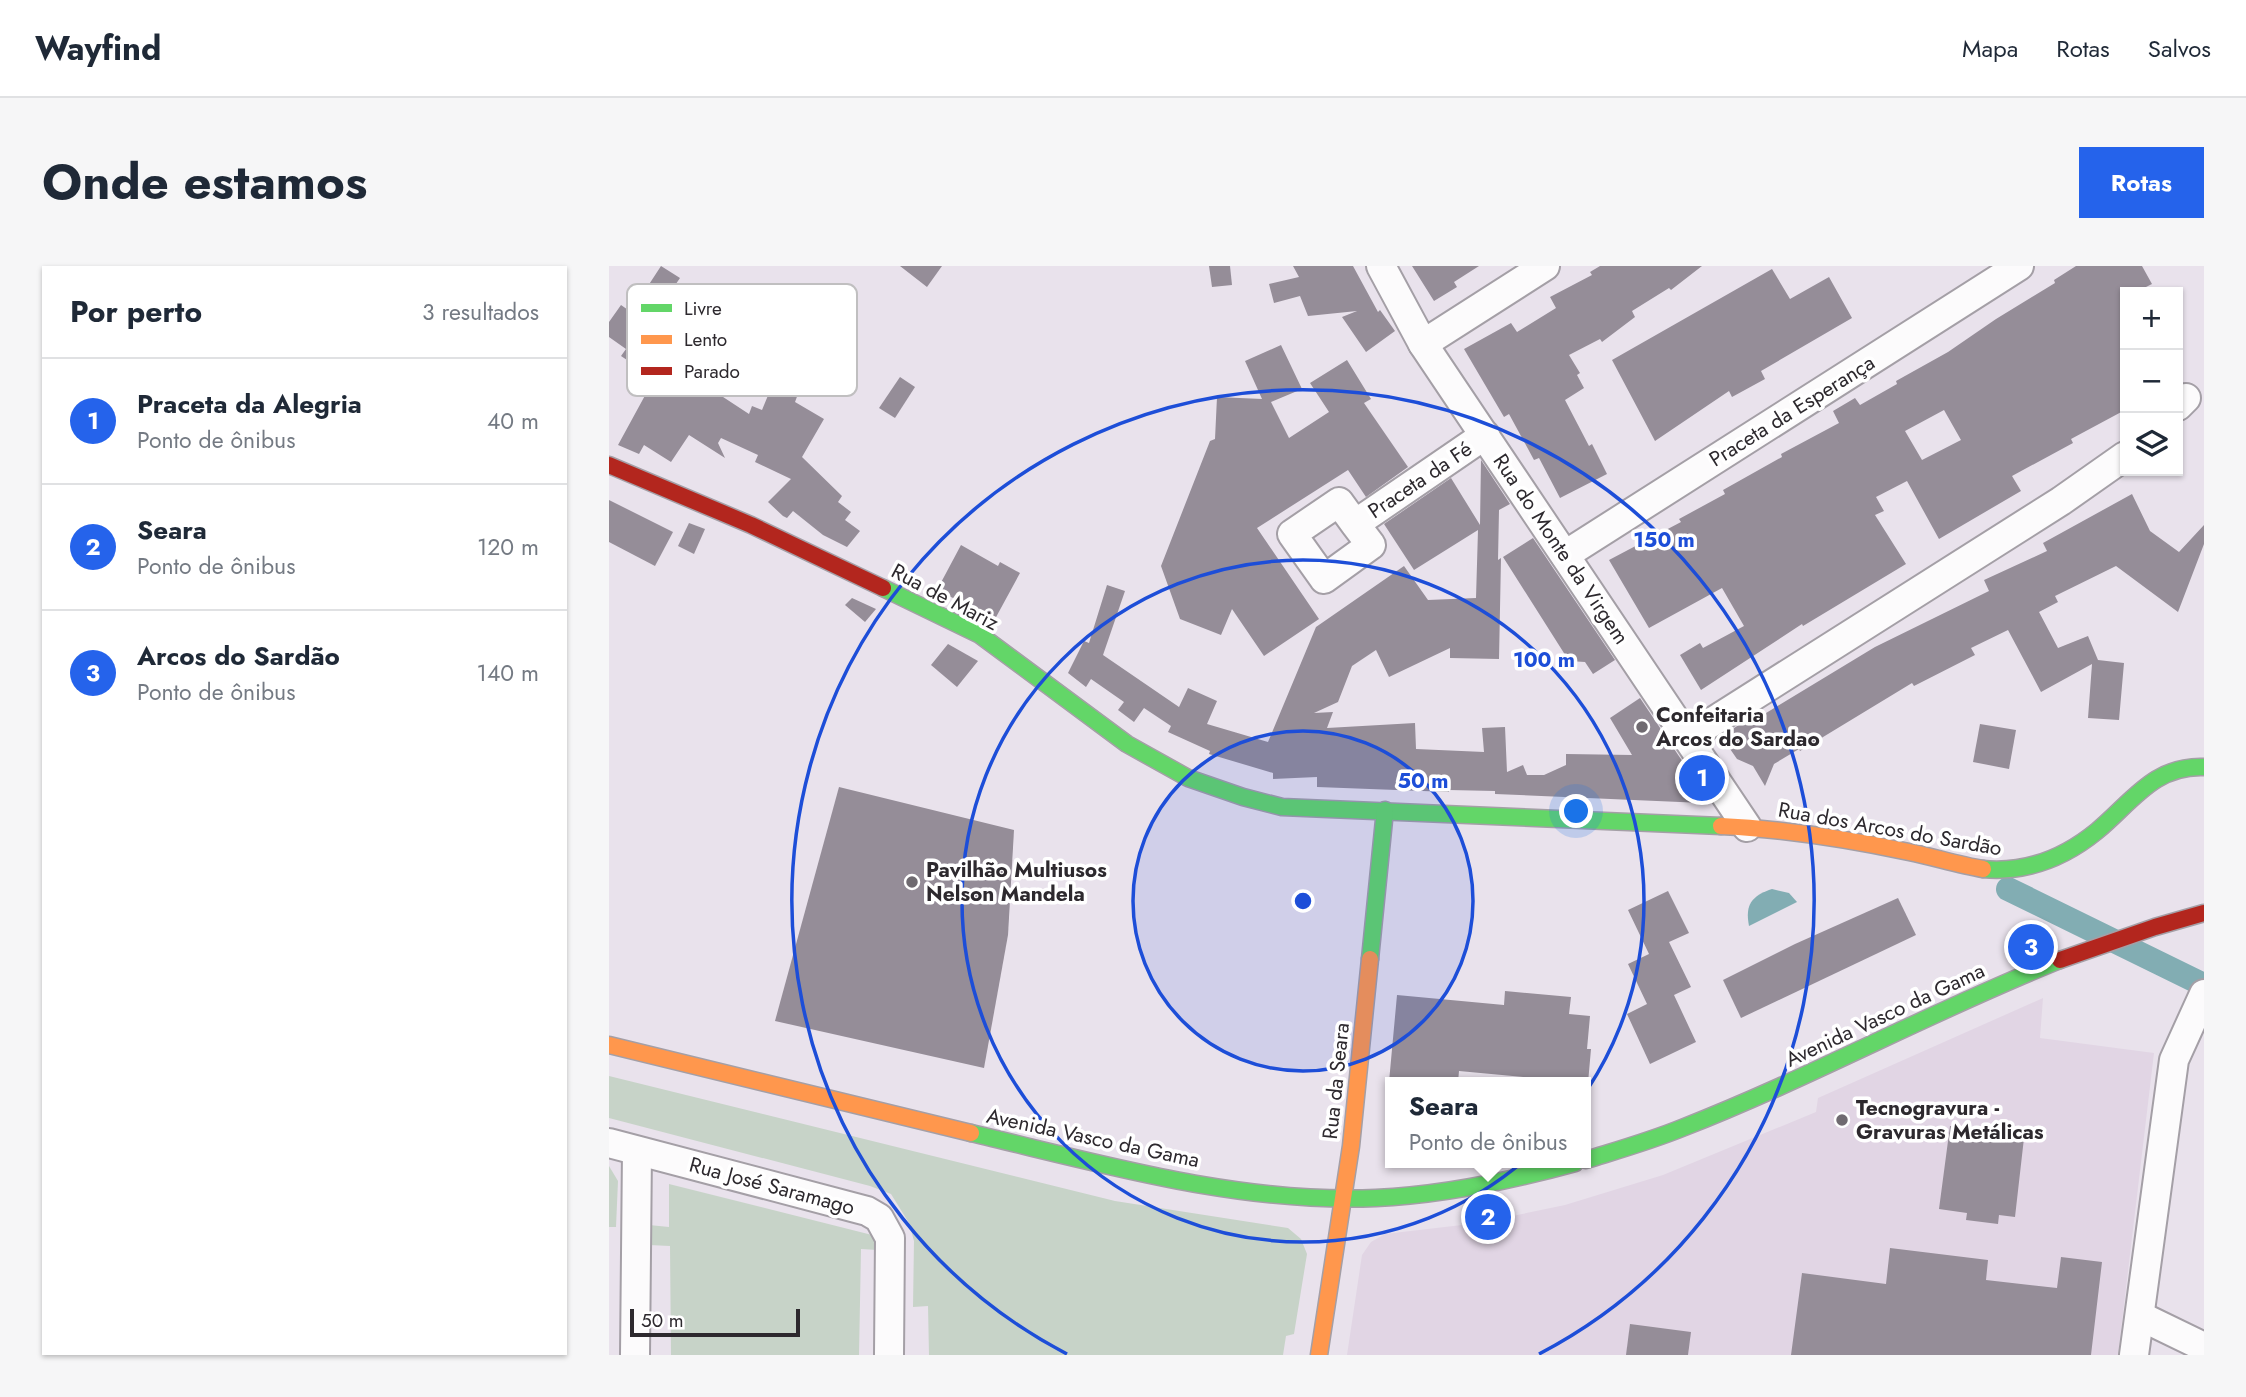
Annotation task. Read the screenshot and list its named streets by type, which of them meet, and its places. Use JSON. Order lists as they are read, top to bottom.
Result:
{
  "streets": {
    "main road": [
      "Rua de Mariz",
      "Rua dos Arcos do Sardão",
      "Avenida Vasco da Gama",
      "Rua da Seara"
    ],
    "street": [
      "Praceta da Esperança",
      "Praceta da Fé",
      "Rua do Monte da Virgem",
      "Rua José Saramago"
    ]
  },
  "crossings": [
    ["Praceta da Esperança", "Rua do Monte da Virgem"],
    ["Praceta da Fé", "Rua do Monte da Virgem"],
    ["Rua do Monte da Virgem", "Rua dos Arcos do Sardão"],
    ["Rua de Mariz", "Rua dos Arcos do Sardão"],
    ["Rua dos Arcos do Sardão", "Rua da Seara"],
    ["Avenida Vasco da Gama", "Rua da Seara"]
  ],
  "places": ["Confeitaria Arcos do Sardao", "Pavilhão Multiusos Nelson Mandela", "Tecnogravura - Gravuras Metálicas"],
  "legend": ["Livre", "Lento", "Parado"],
  "scale_bar": "50 m",
  "page": {
    "header": "Wayfind",
    "nav": ["Mapa", "Rotas", "Salvos"],
    "title": "Onde estamos",
    "buttons": "Rotas",
    "heading": ["Por perto", "3 resultados"],
    "map_buttons": ["+", "−"],
    "list": [
      {
        "mark": "1",
        "name": "Praceta da Alegria",
        "note": "Ponto de ônibus",
        "value": "40 m"
      },
      {
        "mark": "2",
        "name": "Seara",
        "note": "Ponto de ônibus",
        "value": "120 m"
      },
      {
        "mark": "3",
        "name": "Arcos do Sardão",
        "note": "Ponto de ônibus",
        "value": "140 m"
      }
    ],
    "pins": ["1", "3", "2"],
    "popup": ["Seara", "Ponto de ônibus"],
    "scale": "50 m"
  },
  "rings": ["150 m", "100 m", "50 m"]
}
